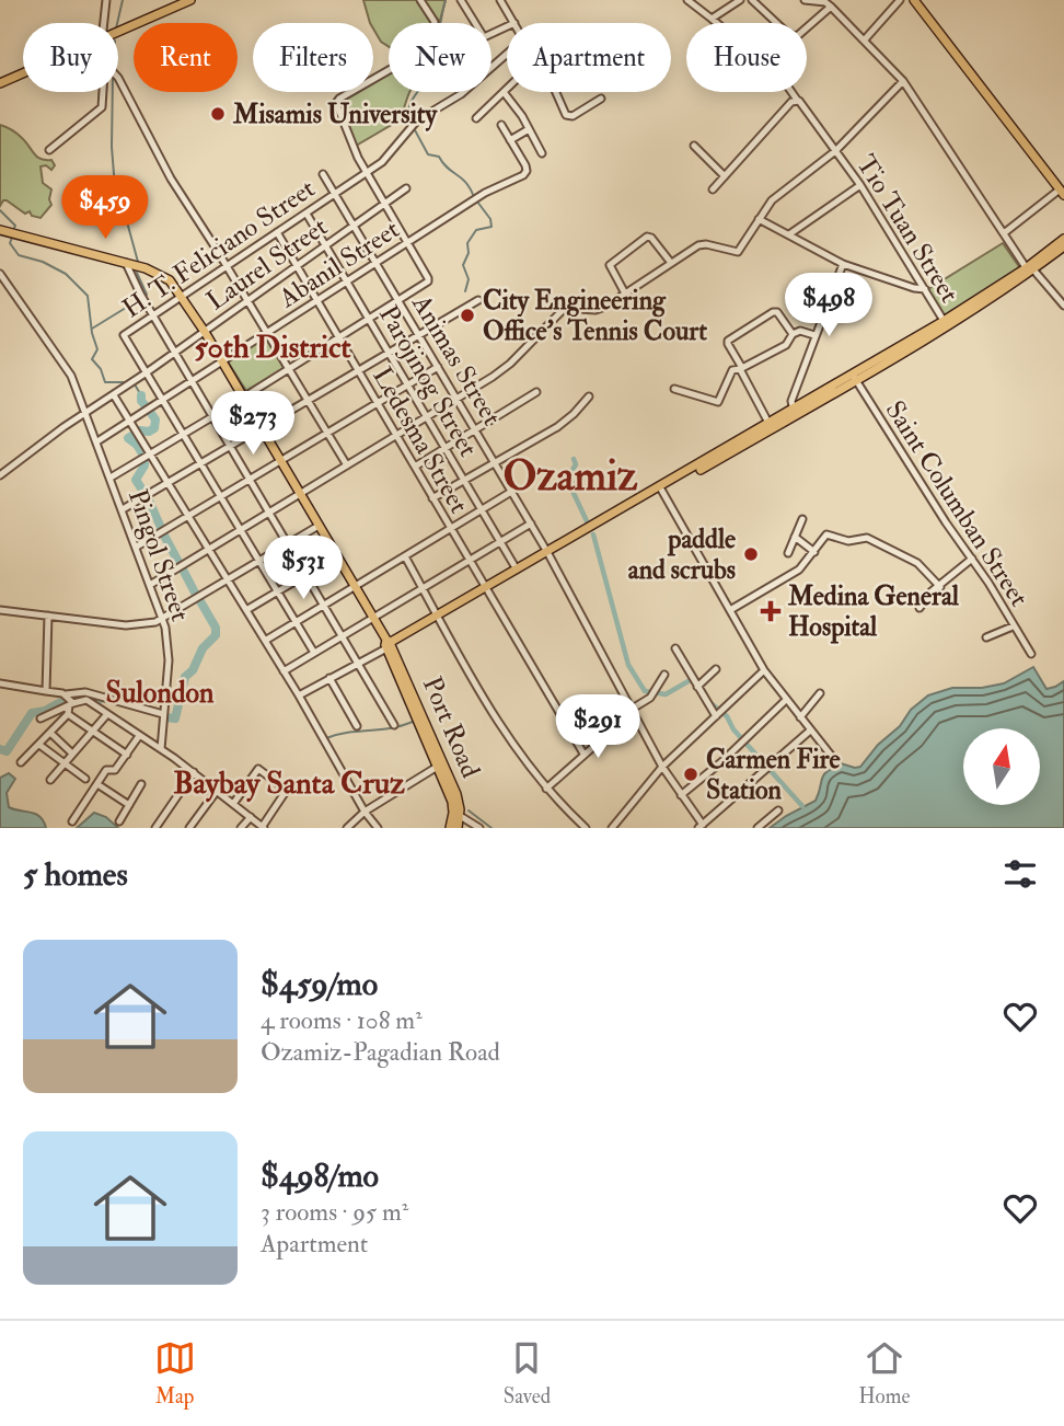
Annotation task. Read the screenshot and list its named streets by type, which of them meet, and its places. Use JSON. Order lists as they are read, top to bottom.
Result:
{
  "streets": {
    "main road": ["Port Road"],
    "street": [
      "Tio Tuan Street",
      "H. T. Feliciano Street",
      "Laurel Street",
      "Abanil Street",
      "Animas Street",
      "Parojinog Street",
      "Ledesma Street",
      "Saint Columban Street",
      "Pingol Street"
    ]
  },
  "crossings": [
    ["H. T. Feliciano Street", "Laurel Street"],
    ["H. T. Feliciano Street", "Animas Street"],
    ["H. T. Feliciano Street", "Parojinog Street"],
    ["H. T. Feliciano Street", "Ledesma Street"],
    ["H. T. Feliciano Street", "Port Road"],
    ["Laurel Street", "Animas Street"],
    ["Laurel Street", "Parojinog Street"],
    ["Laurel Street", "Ledesma Street"],
    ["Laurel Street", "Pingol Street"],
    ["Laurel Street", "Port Road"],
    ["Abanil Street", "Animas Street"],
    ["Abanil Street", "Parojinog Street"],
    ["Abanil Street", "Ledesma Street"],
    ["Abanil Street", "Pingol Street"],
    ["Abanil Street", "Port Road"]
  ],
  "districts": [
    "50th District",
    "Ozamiz",
    "Sulondon",
    "Baybay Santa Cruz"
  ],
  "places": {
    "other": [
      "Misamis University",
      "City Engineering Office's Tennis Court",
      "paddle and scrubs",
      "Carmen Fire Station"
    ],
    "health": ["Medina General Hospital"]
  },
  "north": "top",
  "page": {
    "chip": [
      "Buy",
      "Rent",
      "Filters",
      "New",
      "Apartment",
      "House"
    ],
    "price": [
      "$459",
      "$498",
      "$273",
      "$531",
      "$291"
    ],
    "heading": "5 homes",
    "list": [
      {
        "name": "$459/mo",
        "note": "4 rooms · 108 m² · Ozamiz-Pagadian Road"
      },
      {
        "name": "$498/mo",
        "note": "3 rooms · 95 m² · Apartment"
      }
    ],
    "tabs": ["Map", "Saved", "Home"]
  }
}
